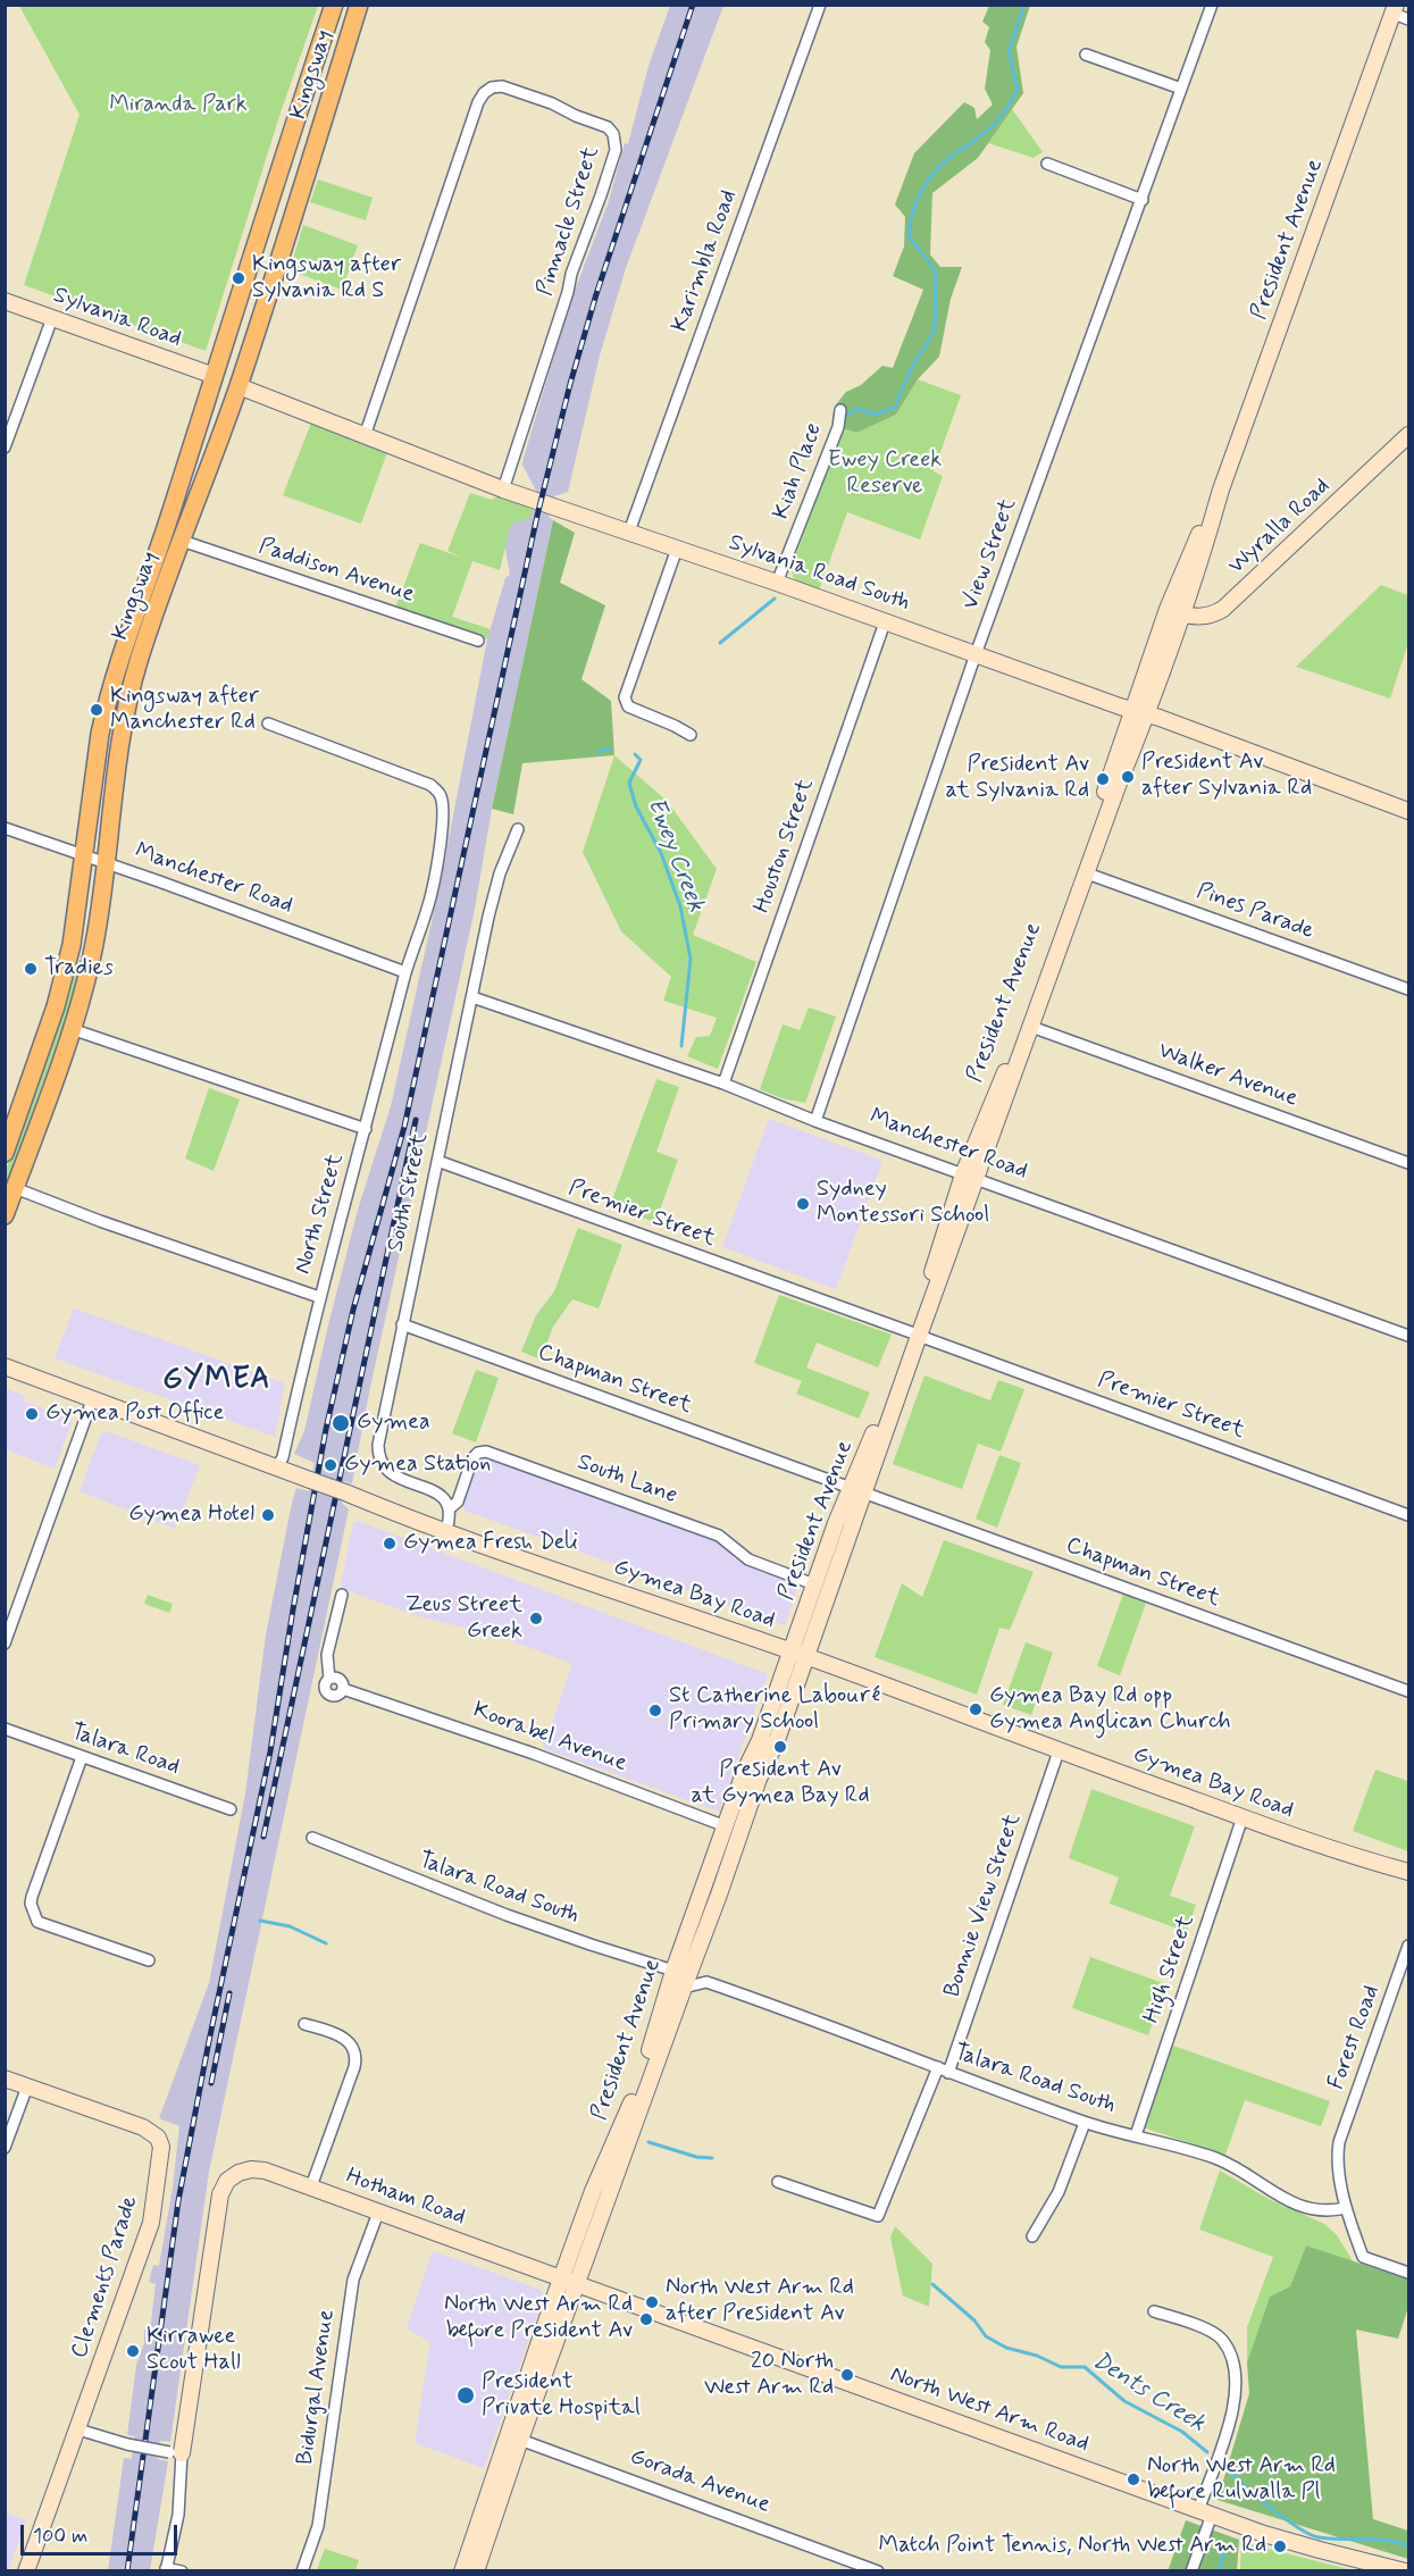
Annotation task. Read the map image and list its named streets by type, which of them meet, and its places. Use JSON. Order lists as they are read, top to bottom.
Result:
{
  "streets": {
    "main road": ["Kingsway", "Sylvania Road South"],
    "street": [
      "Pinnacle Street",
      "President Avenue",
      "Karimbla Road",
      "Sylvania Road",
      "Kiah Place",
      "Wyralla Road",
      "View Street",
      "Paddison Avenue",
      "Houston Street",
      "Manchester Road",
      "Pines Parade",
      "Walker Avenue",
      "South Street",
      "North Street",
      "Premier Street",
      "Chapman Street",
      "South Lane",
      "Gymea Bay Road",
      "Koorabel Avenue",
      "Talara Road",
      "Talara Road South",
      "Bonnie View Street",
      "High Street",
      "Forest Road",
      "Hotham Road",
      "Clements Parade",
      "Bidurgal Avenue",
      "North West Arm Road",
      "Gorada Avenue"
    ]
  },
  "crossings": [
    ["Kingsway", "Sylvania Road"],
    ["Kingsway", "Paddison Avenue"],
    ["Kingsway", "Sylvania Road South"],
    ["Kingsway", "Manchester Road"],
    ["Pinnacle Street", "Sylvania Road South"],
    ["President Avenue", "Wyralla Road"],
    ["President Avenue", "Sylvania Road South"],
    ["President Avenue", "Manchester Road"],
    ["President Avenue", "Pines Parade"],
    ["President Avenue", "Walker Avenue"],
    ["President Avenue", "Premier Street"],
    ["President Avenue", "Chapman Street"],
    ["President Avenue", "South Lane"],
    ["President Avenue", "Gymea Bay Road"],
    ["President Avenue", "Koorabel Avenue"],
    ["President Avenue", "Talara Road South"],
    ["President Avenue", "Hotham Road"],
    ["President Avenue", "North West Arm Road"],
    ["President Avenue", "Gorada Avenue"],
    ["Karimbla Road", "Sylvania Road South"],
    ["Sylvania Road", "Sylvania Road South"],
    ["Kiah Place", "Sylvania Road South"],
    ["View Street", "Sylvania Road South"],
    ["View Street", "Manchester Road"],
    ["Sylvania Road South", "Houston Street"],
    ["Houston Street", "Manchester Road"],
    ["Manchester Road", "South Street"],
    ["Manchester Road", "North Street"],
    ["South Street", "Premier Street"],
    ["South Street", "Chapman Street"],
    ["South Street", "South Lane"],
    ["North Street", "Gymea Bay Road"],
    ["Gymea Bay Road", "Bonnie View Street"],
    ["Gymea Bay Road", "High Street"],
    ["Talara Road South", "Bonnie View Street"],
    ["Talara Road South", "High Street"],
    ["Talara Road South", "Forest Road"],
    ["Hotham Road", "Bidurgal Avenue"],
    ["Hotham Road", "North West Arm Road"]
  ],
  "districts": ["GYMEA"],
  "water": ["Ewey Creek", "Dents Creek"],
  "parks": ["Miranda Park", "Ewey Creek Reserve"],
  "places": [
    "Kingsway after Sylvania Rd S",
    "Kingsway after Manchester Rd",
    "President Av after Sylvania Rd",
    "President Av at Sylvania Rd",
    "Tradies",
    "Sydney Montessori School",
    "Gymea Post Office",
    "Gymea",
    "Gymea Station",
    "Gymea Hotel",
    "Gymea Fresh Deli",
    "Zeus Street Greek",
    "Gymea Bay Rd opp Gymea Anglican Church",
    "St Catherine Labouré Primary School",
    "President Av at Gymea Bay Rd",
    "North West Arm Rd after President Av",
    "North West Arm Rd before President Av",
    "Kirrawee Scout Hall",
    "20 North West Arm Rd",
    "President Private Hospital",
    "North West Arm Rd before Rulwalla Pl",
    "Match Point Tennis, North West Arm Rd"
  ],
  "scale_bar": "100 m"
}
